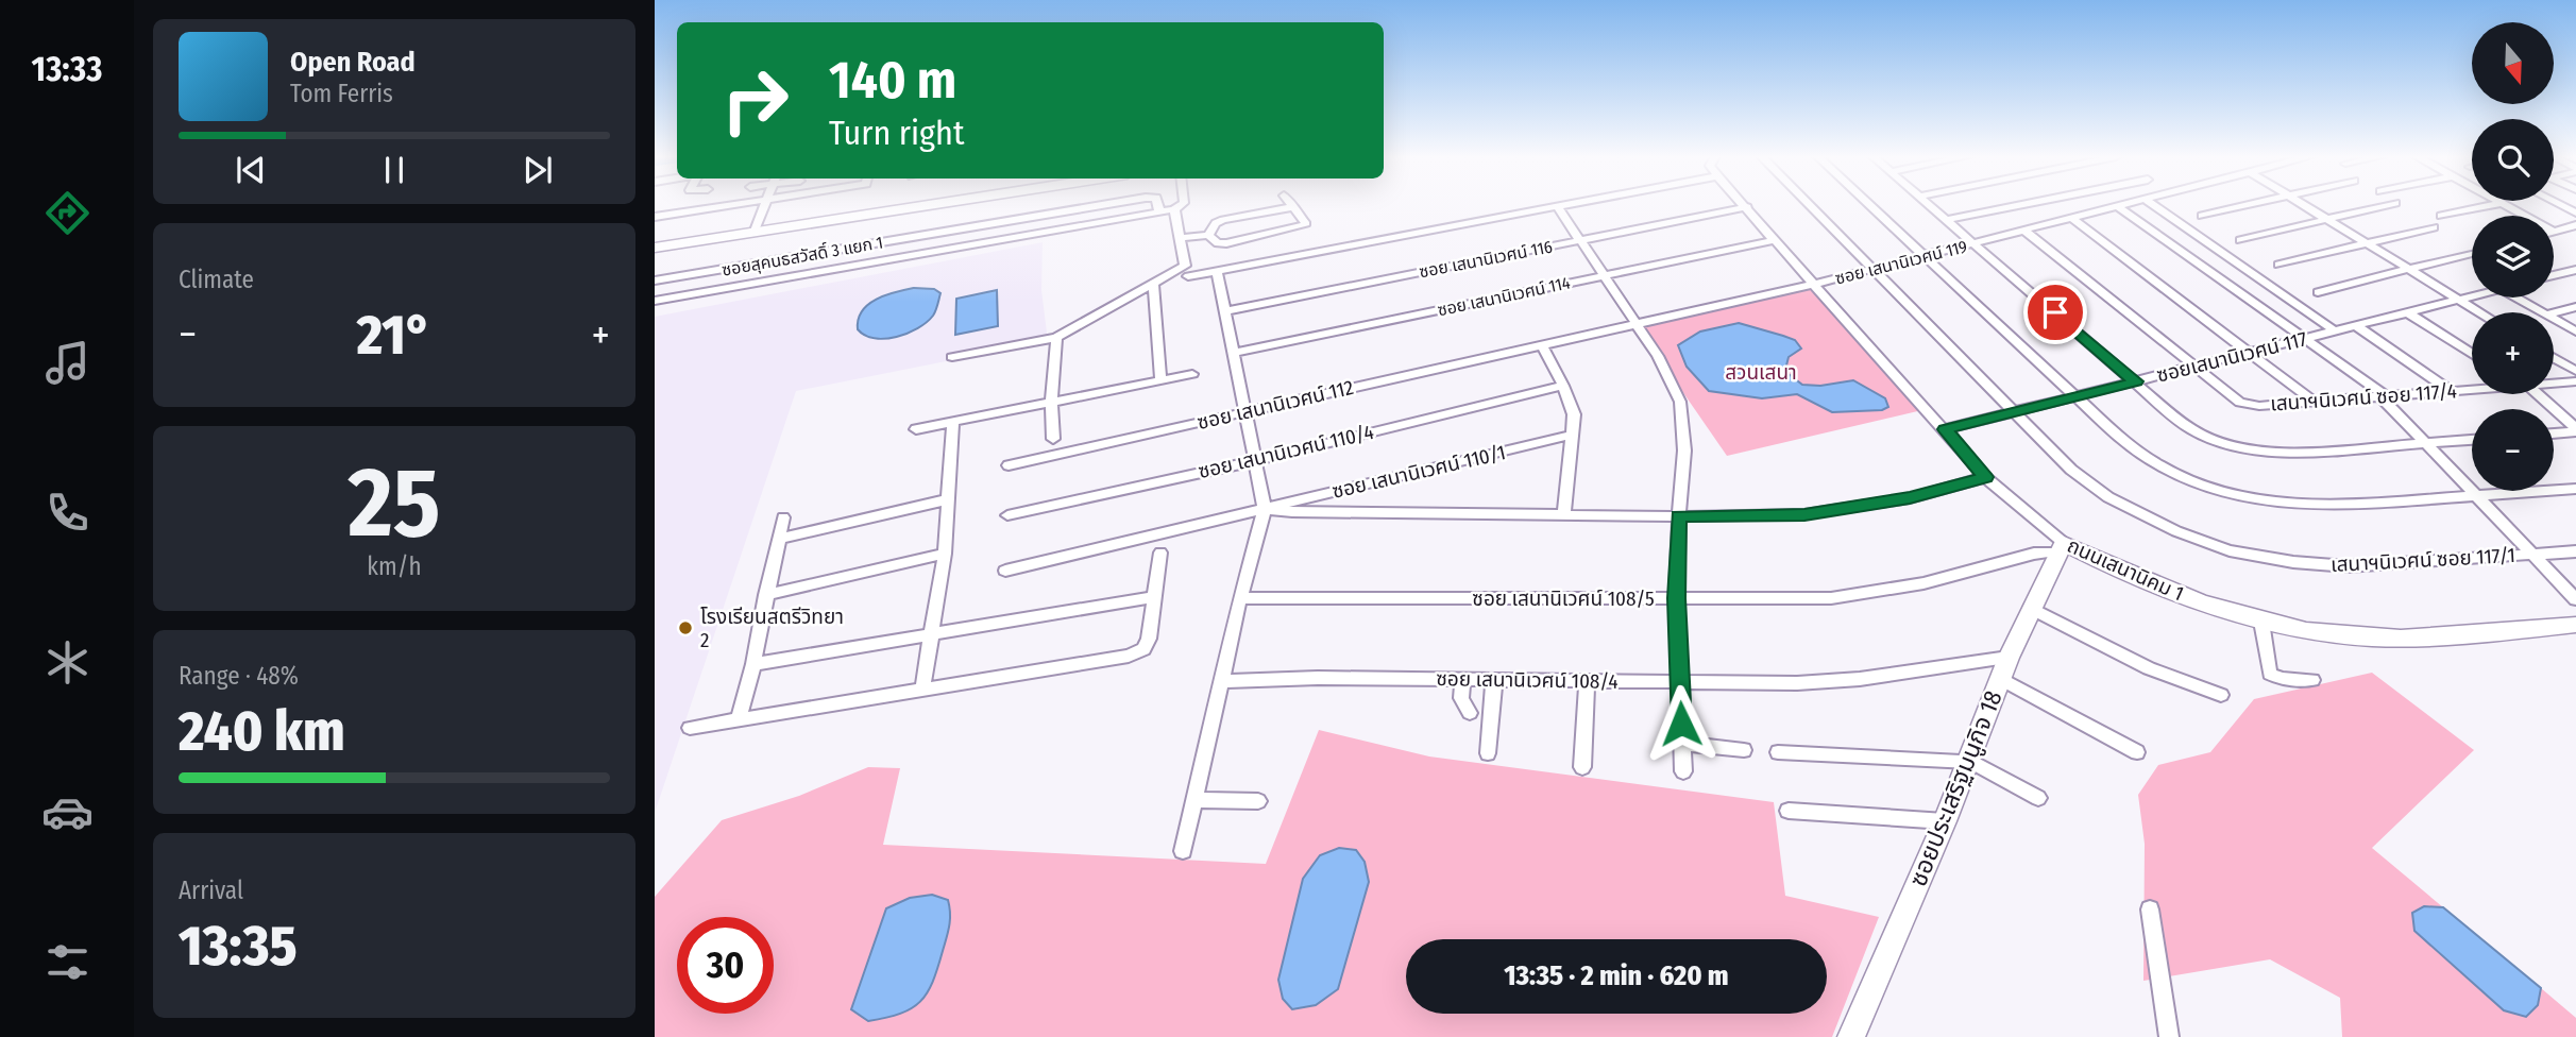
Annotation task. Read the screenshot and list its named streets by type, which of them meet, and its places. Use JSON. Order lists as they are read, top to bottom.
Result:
{
  "streets": {
    "street": [
      "ซอยสุคนธสวัสดิ์ 3 แยก 1",
      "ซอย เสนานิเวศน์ 116",
      "ซอย เสนานิเวศน์ 119",
      "ซอย เสนานิเวศน์ 114",
      "ซอยเสนานิเวศน์ 117",
      "เสนาฯนิเวศน์ ซอย 117/4",
      "ซอย เสนานิเวศน์ 112",
      "ซอย เสนานิเวศน์ 110/4",
      "ซอย เสนานิเวศน์ 110/1",
      "เสนาฯนิเวศน์ ซอย 117/1",
      "ถนนเสนานิคม 1",
      "ซอย เสนานิเวศน์ 108/5",
      "ซอย เสนานิเวศน์ 108/4",
      "ซอยประเสริฐมนูกิจ 18"
    ]
  },
  "crossings": [
    ["ซอย เสนานิเวศน์ 116", "ถนนเสนานิคม 1"],
    ["ซอย เสนานิเวศน์ 119", "ซอย เสนานิเวศน์ 112"],
    ["ซอย เสนานิเวศน์ 119", "เสนาฯนิเวศน์ ซอย 117/1"],
    ["ซอย เสนานิเวศน์ 119", "ถนนเสนานิคม 1"],
    ["ซอย เสนานิเวศน์ 114", "ถนนเสนานิคม 1"],
    ["ซอยเสนานิเวศน์ 117", "เสนาฯนิเวศน์ ซอย 117/4"],
    ["ซอยเสนานิเวศน์ 117", "เสนาฯนิเวศน์ ซอย 117/1"],
    ["ซอยเสนานิเวศน์ 117", "ถนนเสนานิคม 1"],
    ["ถนนเสนานิคม 1", "ซอย เสนานิเวศน์ 108/5"],
    ["ถนนเสนานิคม 1", "ซอยประเสริฐมนูกิจ 18"],
    ["ซอย เสนานิเวศน์ 108/5", "ซอยประเสริฐมนูกิจ 18"],
    ["ซอย เสนานิเวศน์ 108/4", "ซอยประเสริฐมนูกิจ 18"]
  ],
  "parks": ["สวนเสนา"],
  "places": ["โรงเรียนสตรีวิทยา 2"],
  "north": "bottom",
  "page": {
    "tabs": "13:33",
    "map_buttons": ["+", "−"],
    "turn": ["140 m", "Turn right"],
    "song": ["Open Road", "Tom Ferris"],
    "tile": [
      "Climate",
      ["25", "km/h"],
      ["Range · 48%", "240 km"],
      ["Arrival", "13:35"]
    ],
    "heat": ["−", "21°", "+"],
    "limit": "30",
    "trip": "13:35 · 2 min · 620 m"
  }
}
